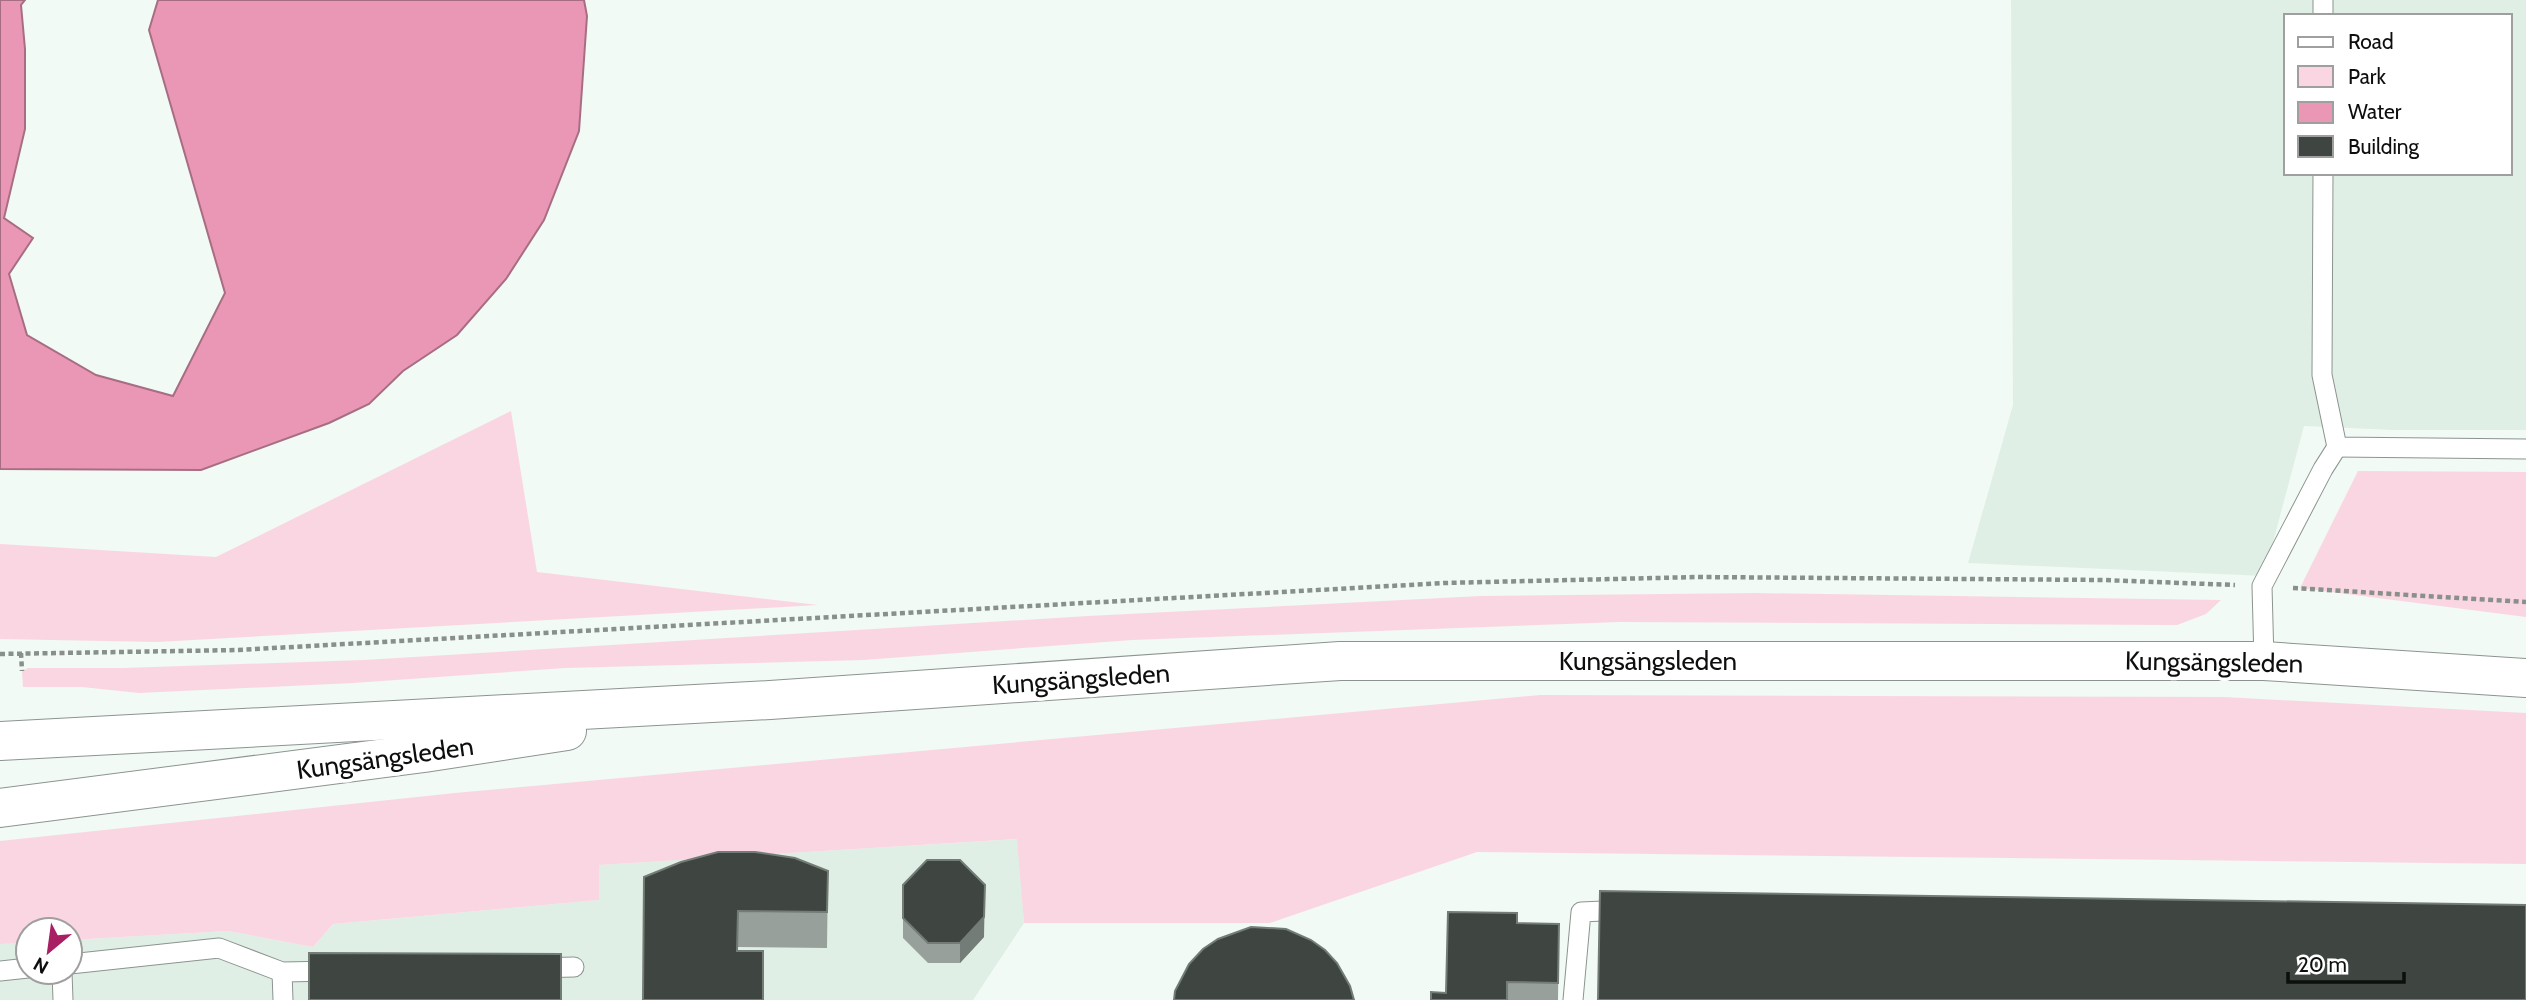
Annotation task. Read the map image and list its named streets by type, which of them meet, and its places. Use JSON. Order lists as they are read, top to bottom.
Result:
{
  "streets": {
    "main road": ["Kungsängsleden"]
  },
  "legend": [
    "Road",
    "Park",
    "Water",
    "Building"
  ],
  "scale_bar": "20 m",
  "north": "bottom left"
}
